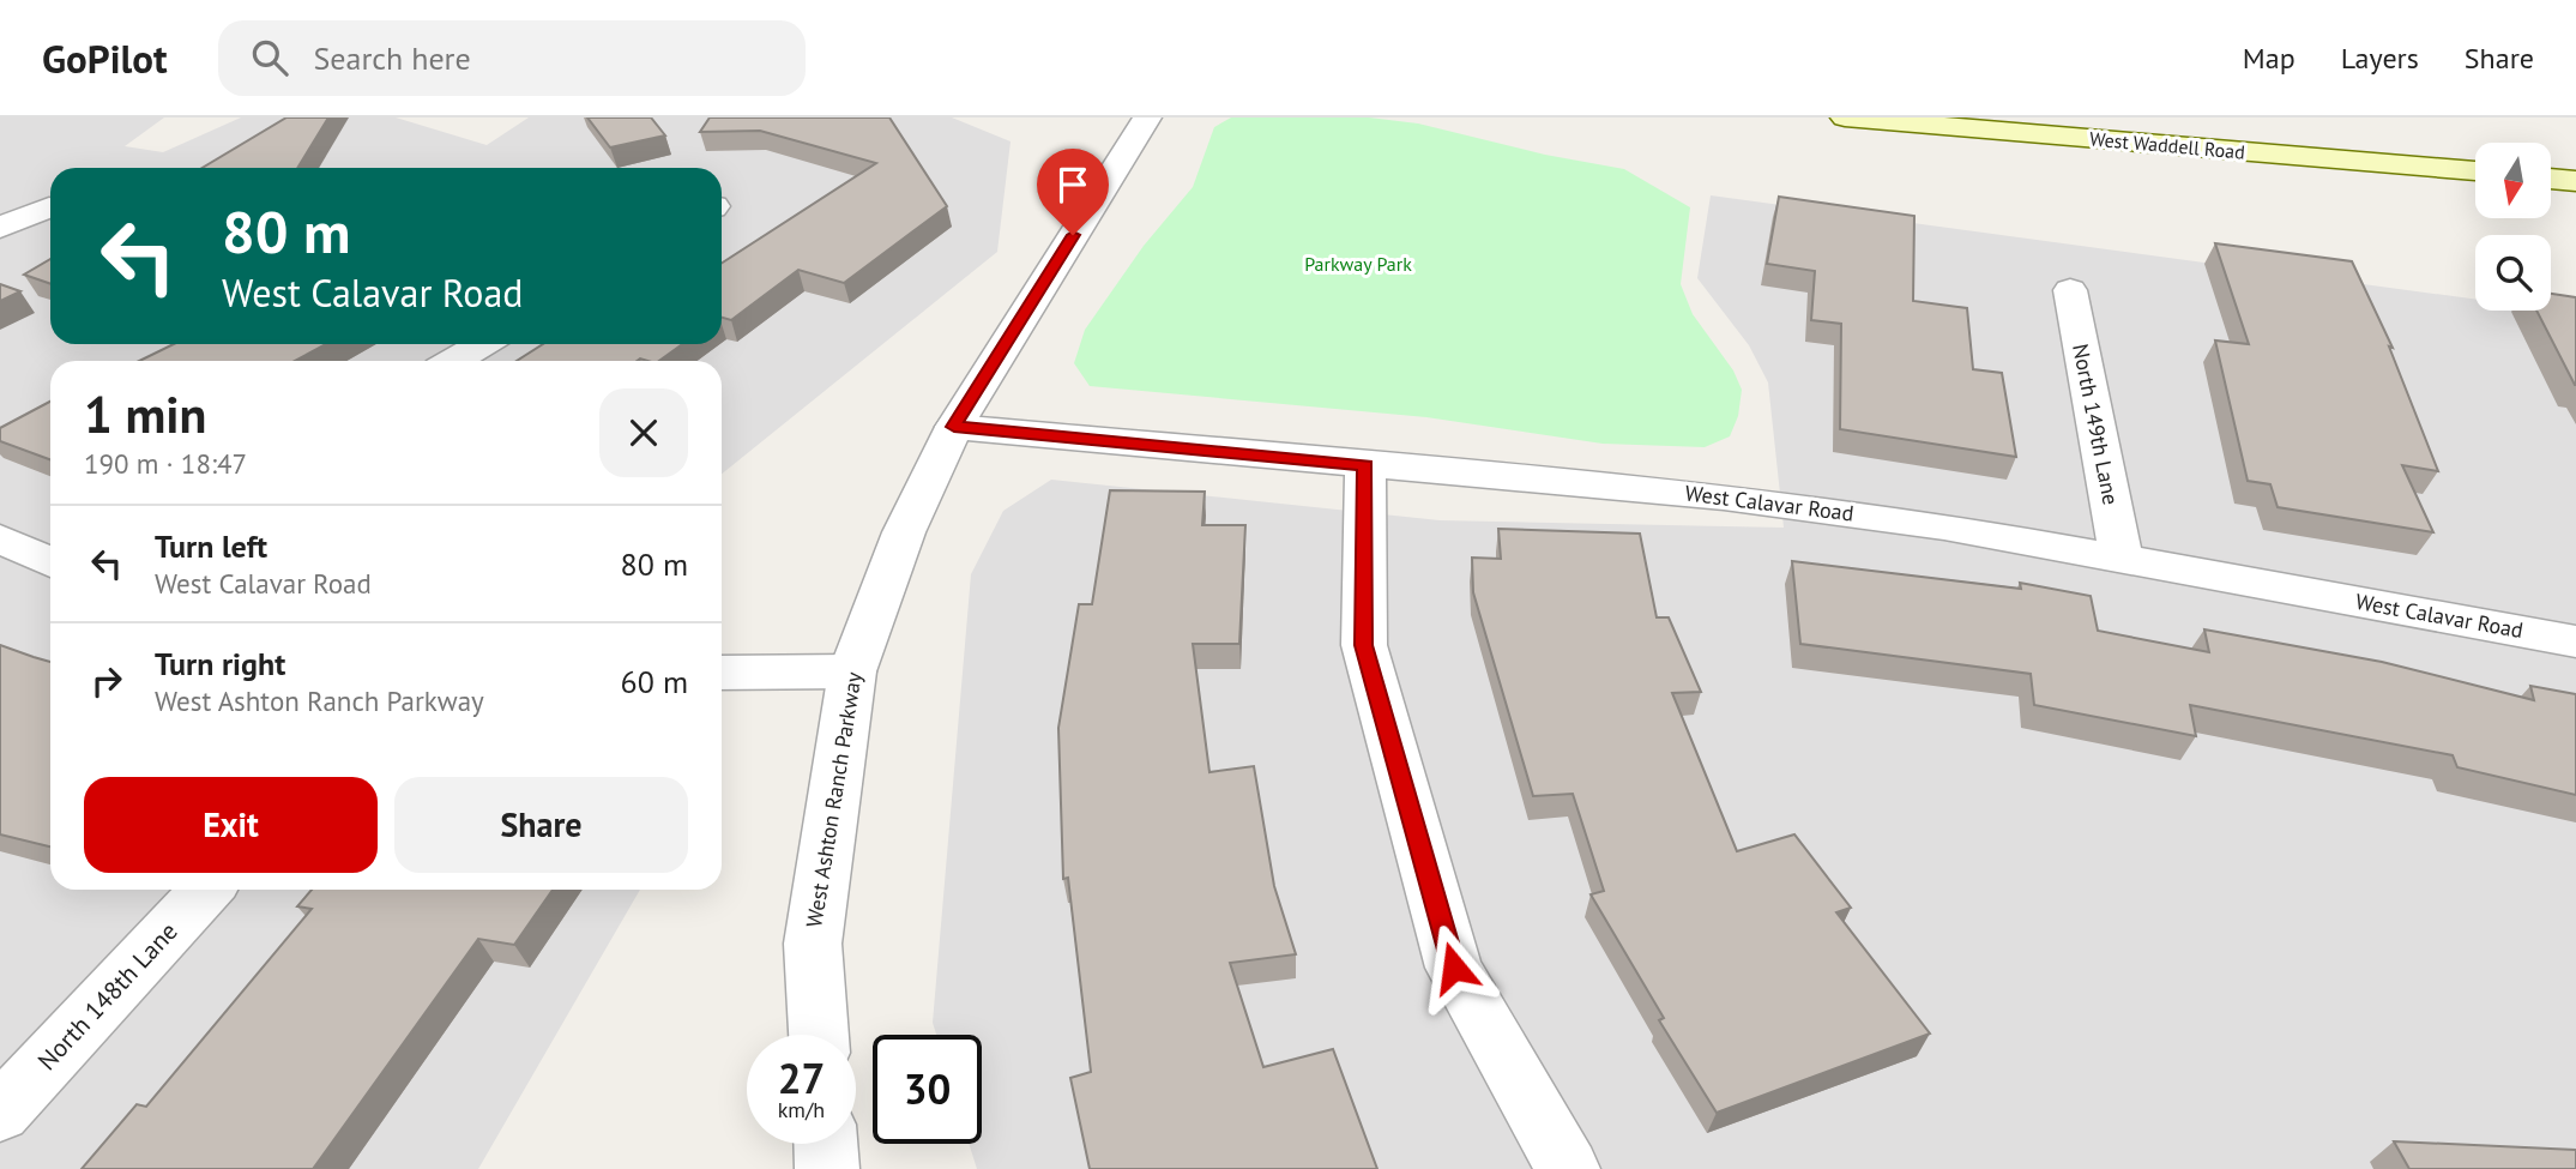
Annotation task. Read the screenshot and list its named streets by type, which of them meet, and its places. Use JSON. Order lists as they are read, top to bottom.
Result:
{
  "streets": {
    "main road": ["West Waddell Road"],
    "street": [
      "North 149th Lane",
      "West Calavar Road",
      "West Ashton Ranch Parkway",
      "North 148th Lane"
    ]
  },
  "crossings": [
    ["North 149th Lane", "West Calavar Road"],
    ["West Calavar Road", "West Ashton Ranch Parkway"]
  ],
  "parks": ["Parkway Park"],
  "north": "bottom",
  "page": {
    "header": "GoPilot",
    "search": "Search here",
    "nav": ["Map", "Layers", "Share"],
    "turn": ["80 m", "West Calavar Road"],
    "heading": ["1 min", "190 m · 18:47"],
    "list": [
      {
        "name": "Turn left",
        "note": "West Calavar Road",
        "value": "80 m"
      },
      {
        "name": "Turn right",
        "note": "West Ashton Ranch Parkway",
        "value": "60 m"
      }
    ],
    "buttons": ["Exit", "Share"],
    "speed": "27 km/h",
    "limit": "30"
  }
}
